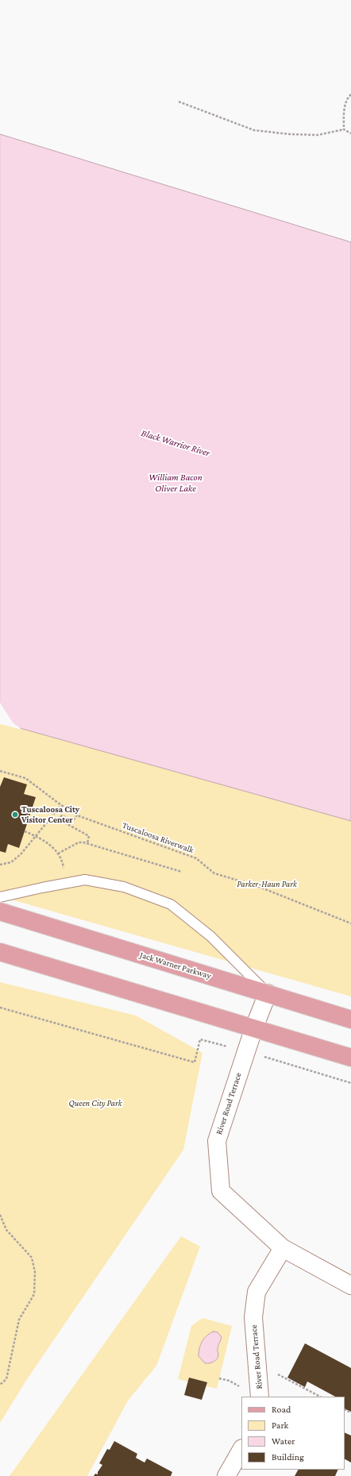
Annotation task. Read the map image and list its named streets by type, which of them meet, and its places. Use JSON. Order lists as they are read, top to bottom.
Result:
{
  "streets": {
    "main road": ["Jack Warner Parkway"],
    "street": ["River Road Terrace"],
    "path": ["Tuscaloosa Riverwalk"]
  },
  "crossings": [
    ["Jack Warner Parkway", "River Road Terrace"]
  ],
  "water": ["Black Warrior River", "William Bacon Oliver Lake"],
  "parks": ["Parker-Haun Park", "Queen City Park"],
  "places": ["Tuscaloosa City Visitor Center"],
  "legend": [
    "Road",
    "Park",
    "Water",
    "Building"
  ]
}
